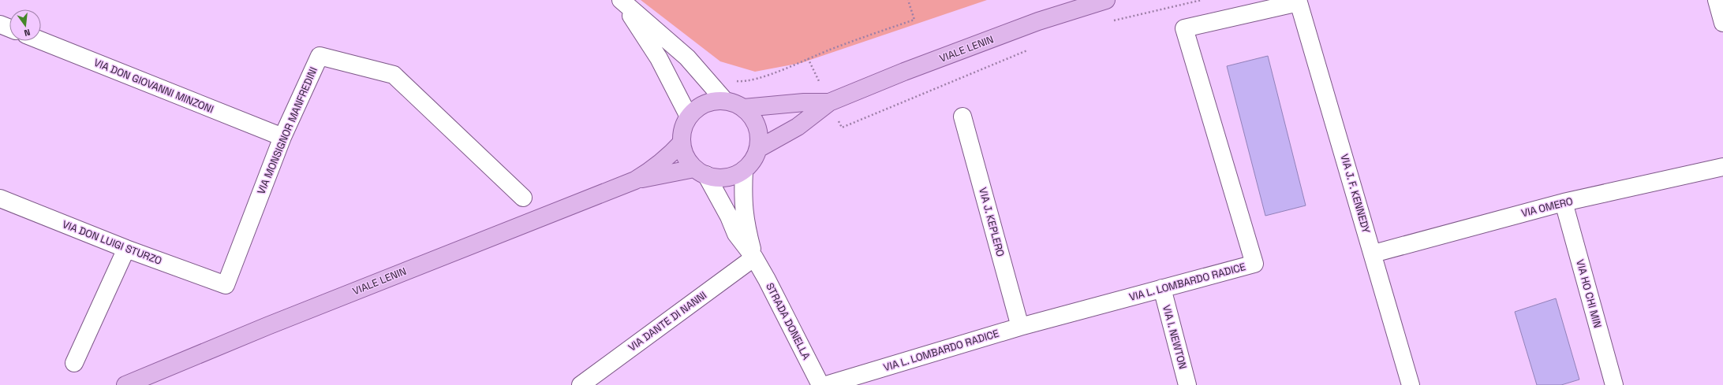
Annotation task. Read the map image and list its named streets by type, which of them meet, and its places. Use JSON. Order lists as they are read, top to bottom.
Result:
{
  "streets": {
    "main road": ["VIALE LENIN"],
    "street": [
      "VIA DON GIOVANNI MINZONI",
      "VIA MONSIGNOR MANFREDINI",
      "VIA J. F. KENNEDY",
      "VIA OMERO",
      "VIA J. KEPLERO",
      "VIA DON LUIGI STURZO",
      "VIA L. LOMBARDO RADICE",
      "VIA HO CHI MIN",
      "VIA DANTE DI NANNI",
      "STRADA DONELLA",
      "VIA I. NEWTON"
    ]
  },
  "crossings": [
    ["VIA DON GIOVANNI MINZONI", "VIA MONSIGNOR MANFREDINI"],
    ["VIA MONSIGNOR MANFREDINI", "VIA DON LUIGI STURZO"],
    ["VIA J. F. KENNEDY", "VIA OMERO"],
    ["VIA J. F. KENNEDY", "VIA L. LOMBARDO RADICE"],
    ["VIA OMERO", "VIA HO CHI MIN"],
    ["VIA J. KEPLERO", "VIA L. LOMBARDO RADICE"],
    ["VIA L. LOMBARDO RADICE", "VIA I. NEWTON"],
    ["VIA DANTE DI NANNI", "STRADA DONELLA"]
  ],
  "north": "bottom"
}
